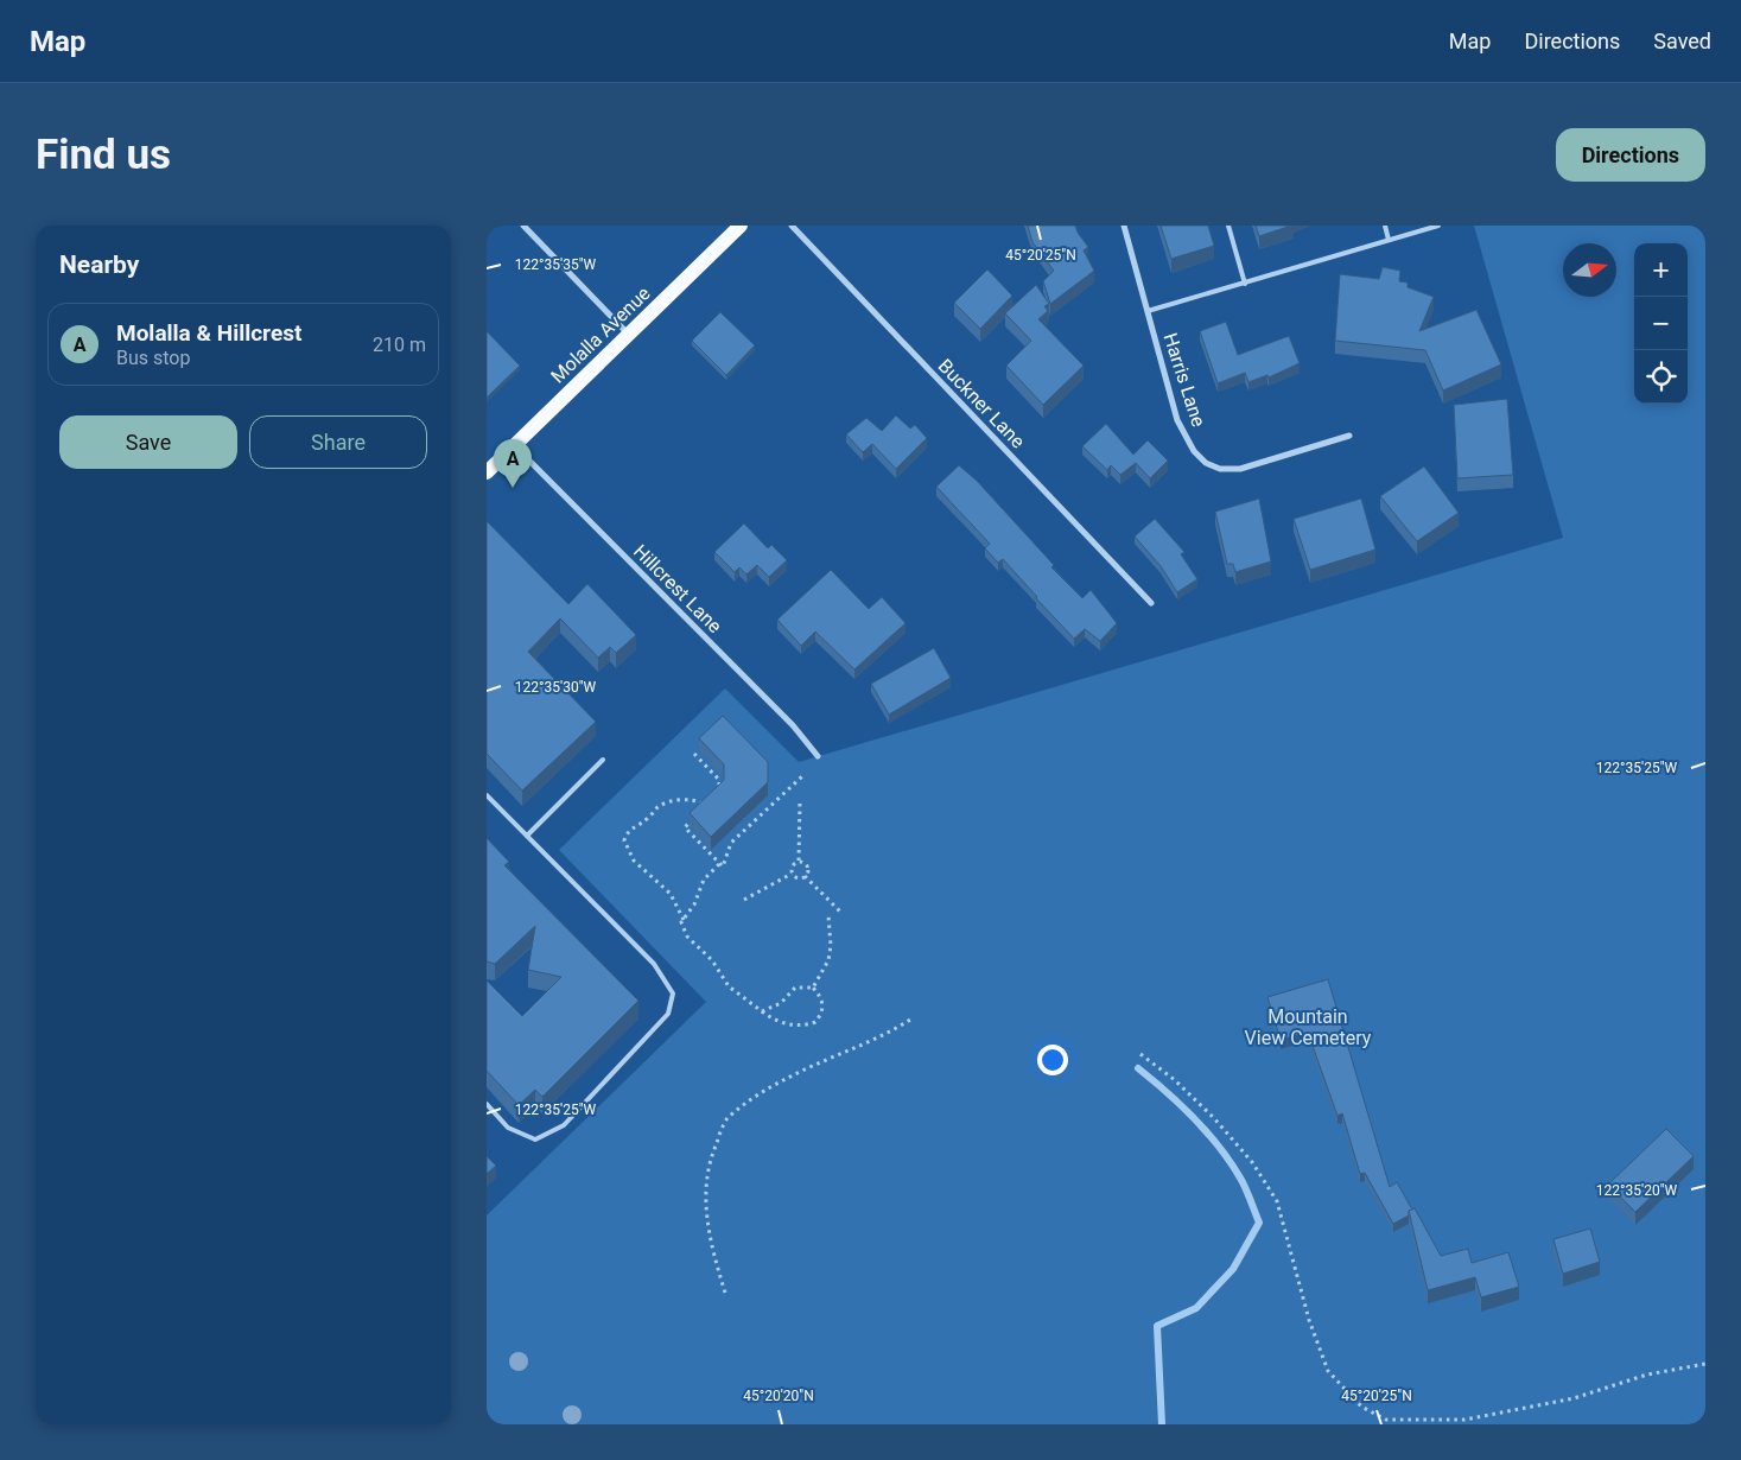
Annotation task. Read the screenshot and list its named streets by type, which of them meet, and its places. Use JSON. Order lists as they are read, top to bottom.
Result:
{
  "streets": {
    "main road": ["Molalla Avenue"],
    "street": ["Harris Lane", "Buckner Lane", "Hillcrest Lane"]
  },
  "crossings": [
    ["Molalla Avenue", "Hillcrest Lane"]
  ],
  "parks": ["Mountain View Cemetery"],
  "north": "right",
  "page": {
    "header": "Map",
    "nav": ["Map", "Directions", "Saved"],
    "buttons": [
      "Directions",
      ["Save", "Share"]
    ],
    "title": "Find us",
    "heading": "Nearby",
    "map_buttons": ["+", "−"],
    "list": [
      {
        "mark": "A",
        "name": "Molalla & Hillcrest",
        "note": "Bus stop",
        "value": "210 m"
      }
    ],
    "pins": "A"
  },
  "coordinates": [
    "45°20'25\"N",
    "122°35'35\"W",
    "122°35'30\"W",
    "122°35'25\"W",
    "122°35'20\"W",
    "45°20'20\"N"
  ]
}
